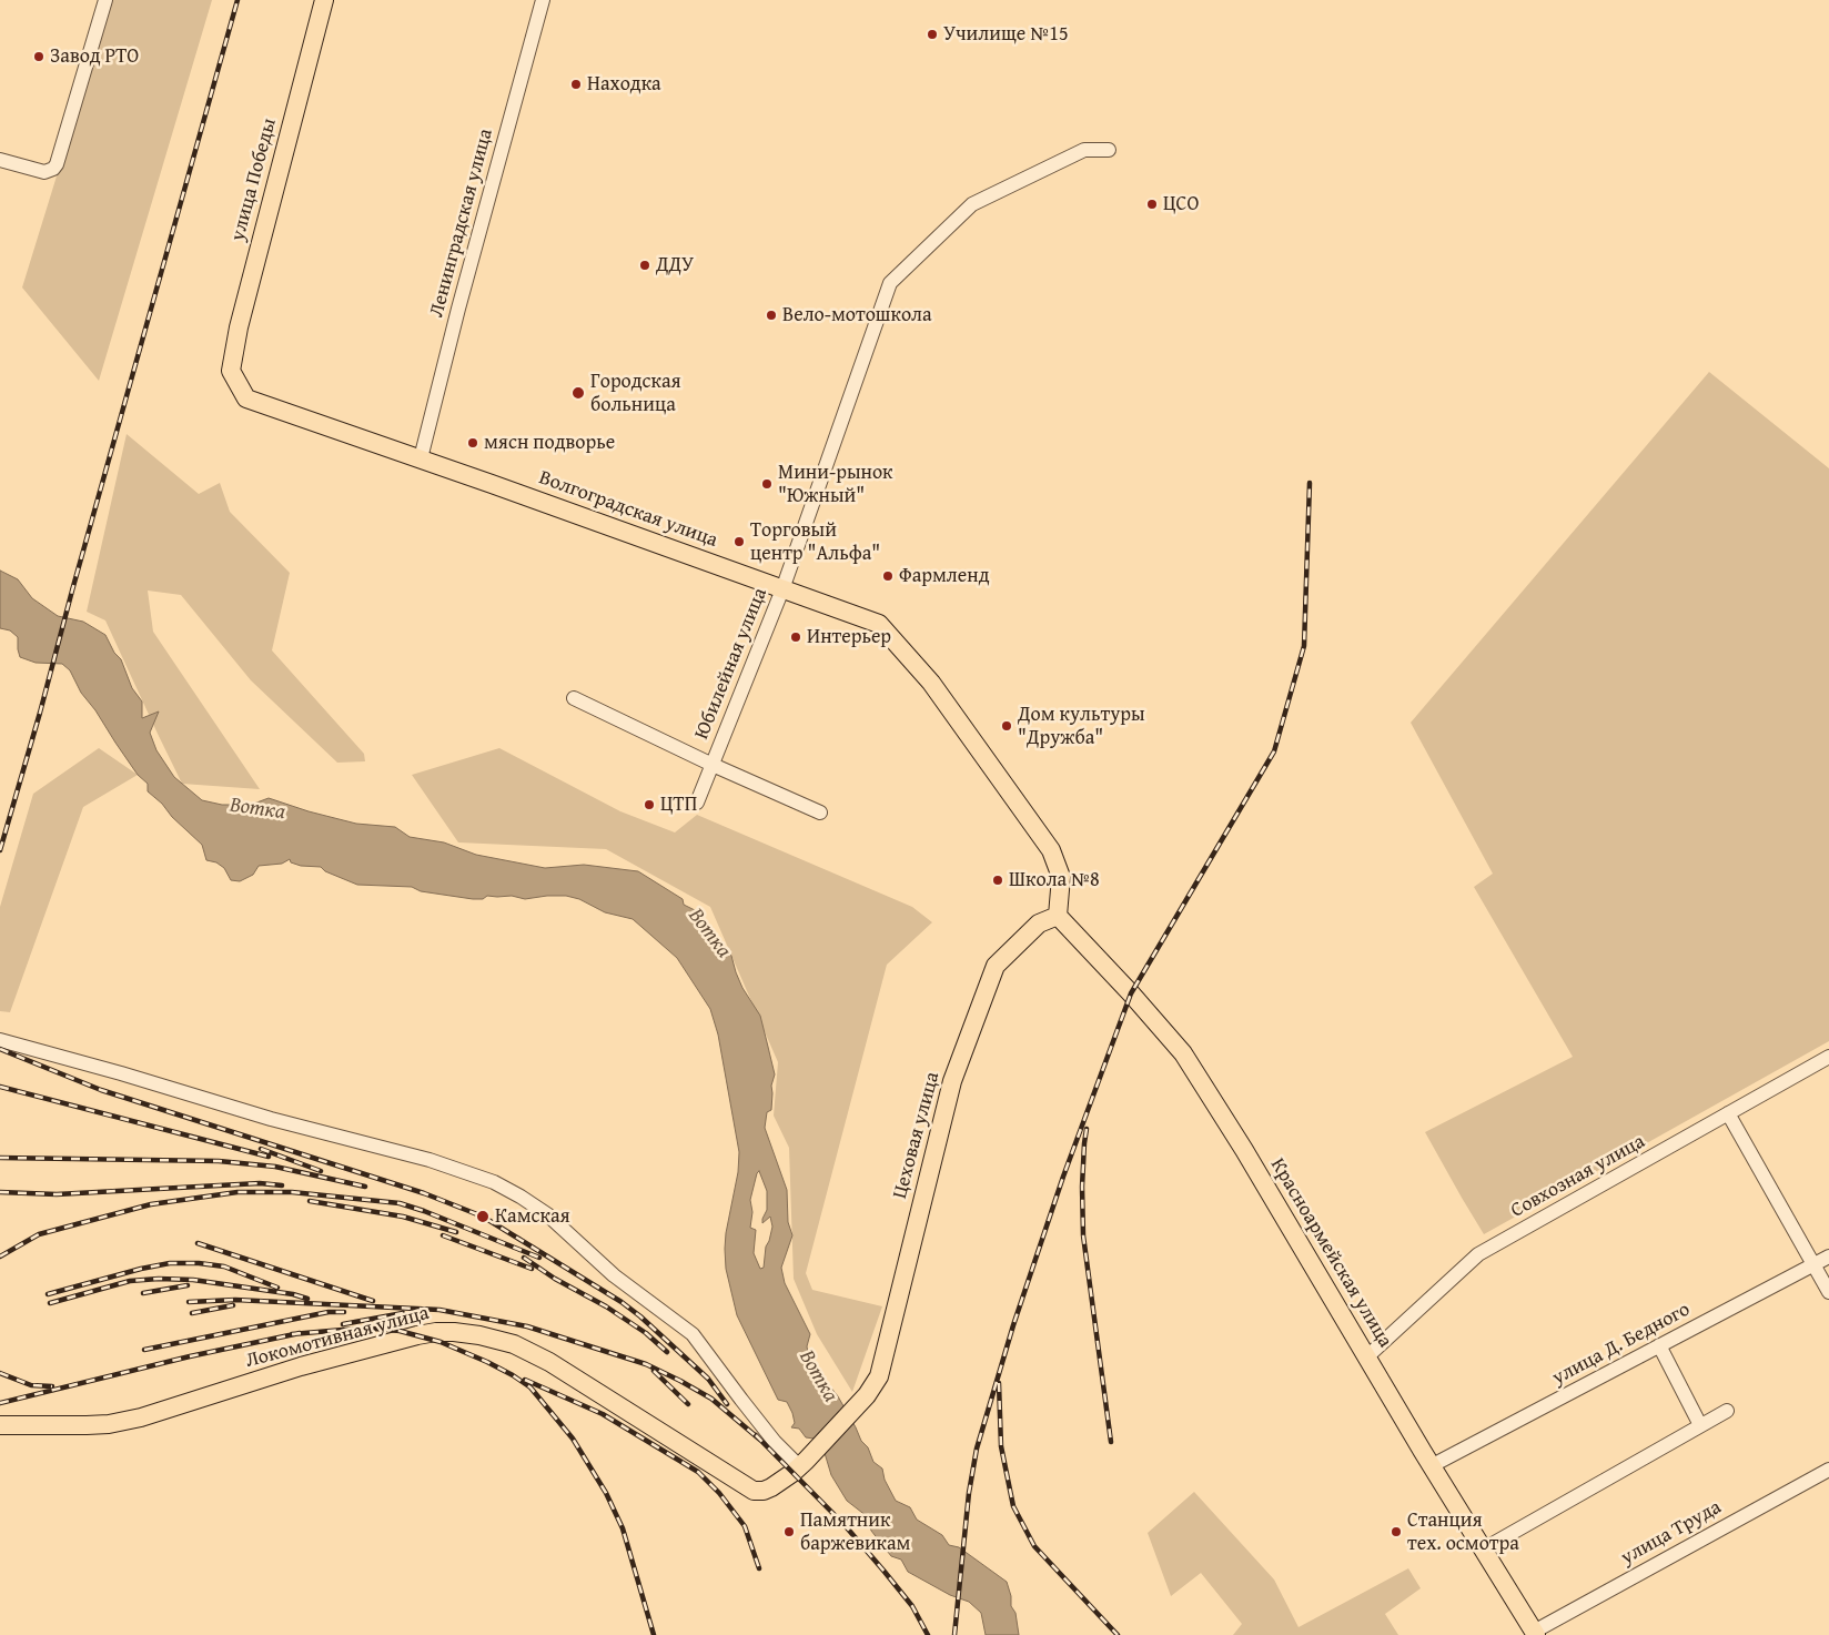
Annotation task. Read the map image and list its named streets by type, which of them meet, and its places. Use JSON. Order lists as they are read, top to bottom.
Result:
{
  "streets": {
    "main road": [
      "улица Победы",
      "Волгоградская улица",
      "Цеховая улица",
      "Красноармейская улица",
      "Локомотивная улица"
    ],
    "street": [
      "Ленинградская улица",
      "Юбилейная улица",
      "Совхозная улица",
      "улица Д. Бедного",
      "улица Труда"
    ]
  },
  "crossings": [
    ["улица Победы", "Волгоградская улица"],
    ["Ленинградская улица", "Волгоградская улица"],
    ["Волгоградская улица", "Юбилейная улица"],
    ["Волгоградская улица", "Цеховая улица"],
    ["Волгоградская улица", "Красноармейская улица"],
    ["Цеховая улица", "Красноармейская улица"],
    ["Цеховая улица", "Локомотивная улица"],
    ["Совхозная улица", "Красноармейская улица"],
    ["Красноармейская улица", "улица Д. Бедного"],
    ["Красноармейская улица", "улица Труда"]
  ],
  "water": ["Вотка"],
  "places": [
    "Училище №15",
    "Завод РТО",
    "Находка",
    "ЦСО",
    "ДДУ",
    "Вело-мотошкола",
    "Городская больница",
    "мясн подворье",
    "Мини-рынок \"Южный\"",
    "Торговый центр \"Альфа\"",
    "Фармленд",
    "Интерьер",
    "Дом культуры \"Дружба\"",
    "ЦТП",
    "Школа №8",
    "Камская",
    "Памятник баржевикам",
    "Станция тех. осмотра"
  ]
}
